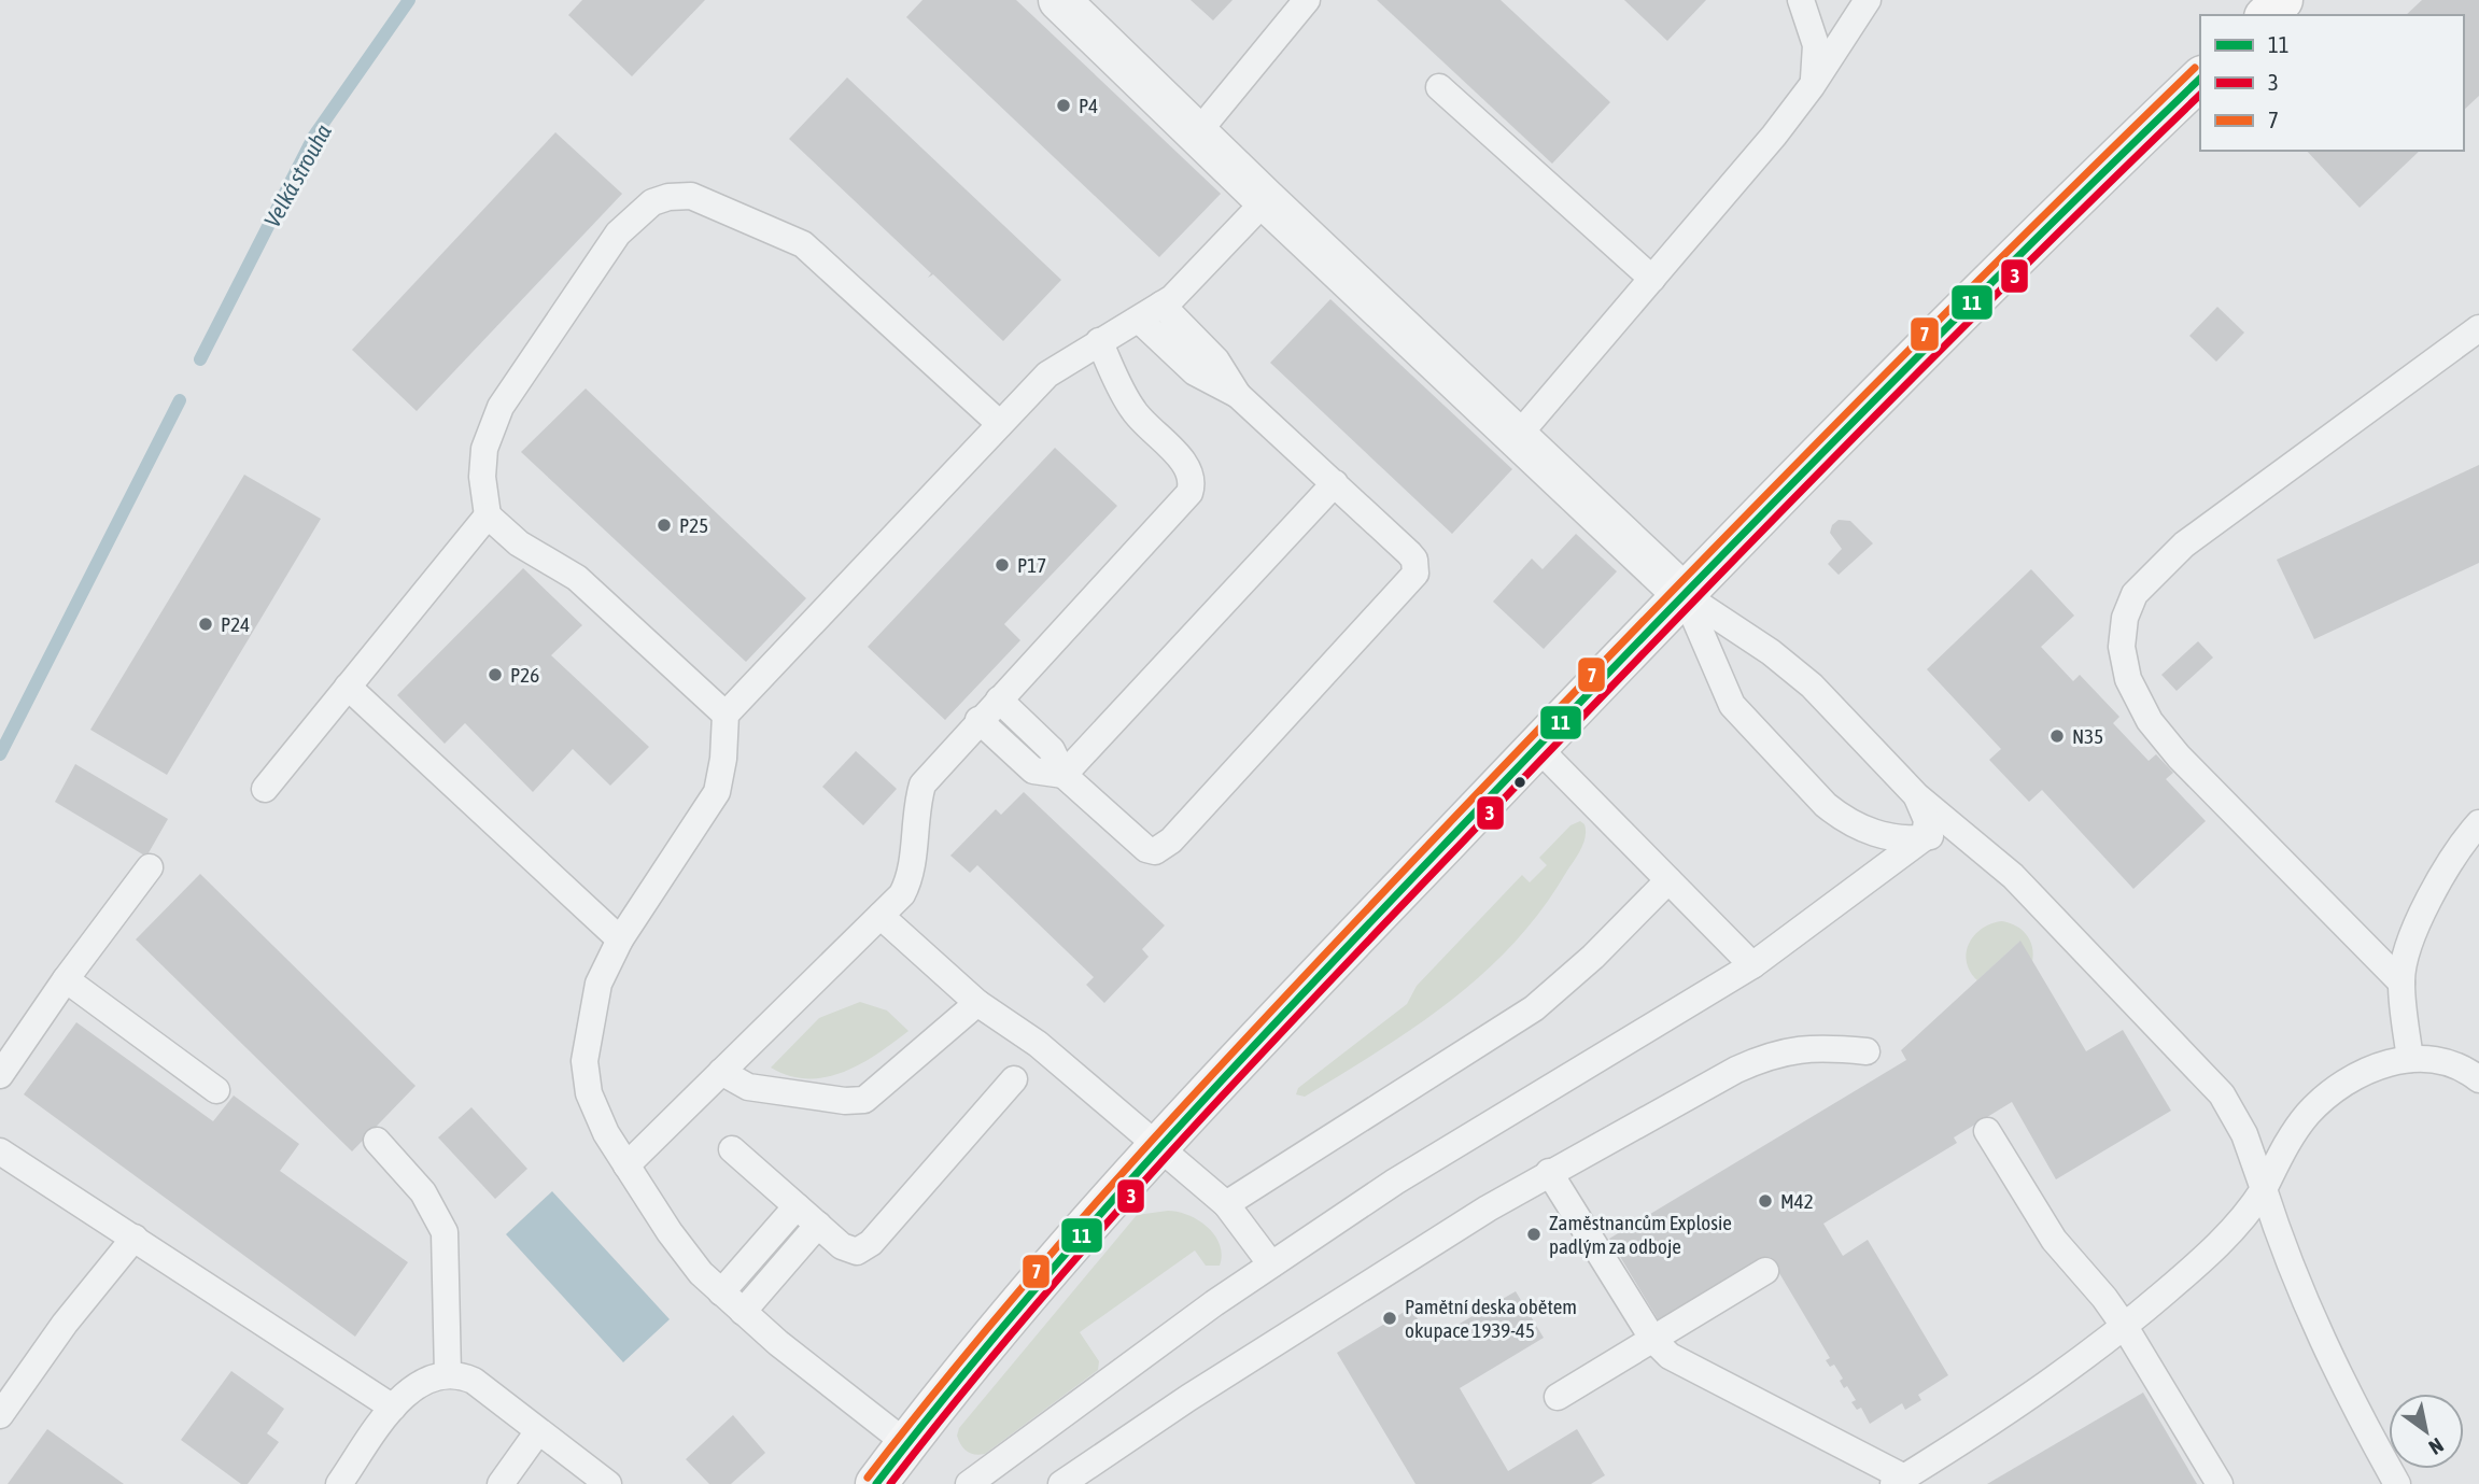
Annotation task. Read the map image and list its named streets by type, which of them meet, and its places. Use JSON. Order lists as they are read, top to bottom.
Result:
{
  "water": ["Velká strouha"],
  "places": [
    "P4",
    "P25",
    "P17",
    "P24",
    "P26",
    "N35",
    "M42",
    "Zaměstnancům Explosie padlým za odboje",
    "Pamětní deska obětem okupace 1939-45"
  ],
  "lines": ["transit line 7", "transit line 11", "transit line 3"],
  "legend": ["11", "3", "7"],
  "north": "bottom right"
}
